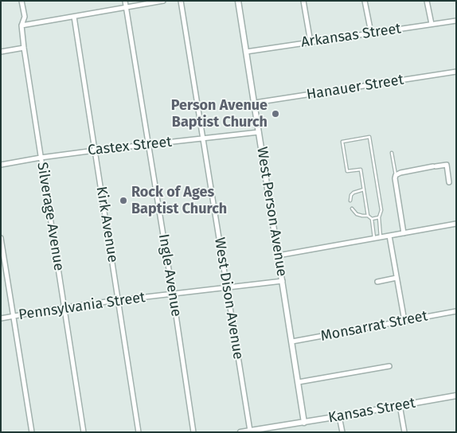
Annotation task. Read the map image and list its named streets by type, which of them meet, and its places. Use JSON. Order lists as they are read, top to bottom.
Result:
{
  "streets": {
    "street": [
      "Arkansas Street",
      "Hanauer Street",
      "Castex Street",
      "West Person Avenue",
      "Silverage Avenue",
      "Kirk Avenue",
      "Ingle Avenue",
      "West Dison Avenue",
      "Pennsylvania Street",
      "Monsarrat Street",
      "Kansas Street"
    ]
  },
  "crossings": [
    ["Arkansas Street", "West Person Avenue"],
    ["Hanauer Street", "West Person Avenue"],
    ["Castex Street", "West Person Avenue"],
    ["Castex Street", "Silverage Avenue"],
    ["Castex Street", "Kirk Avenue"],
    ["Castex Street", "Ingle Avenue"],
    ["Castex Street", "West Dison Avenue"],
    ["West Person Avenue", "Pennsylvania Street"],
    ["West Person Avenue", "Monsarrat Street"],
    ["West Person Avenue", "Kansas Street"],
    ["Silverage Avenue", "Pennsylvania Street"],
    ["Kirk Avenue", "Pennsylvania Street"],
    ["Ingle Avenue", "Pennsylvania Street"],
    ["West Dison Avenue", "Pennsylvania Street"],
    ["West Dison Avenue", "Kansas Street"]
  ],
  "places": ["Person Avenue Baptist Church", "Rock of Ages Baptist Church"]
}
